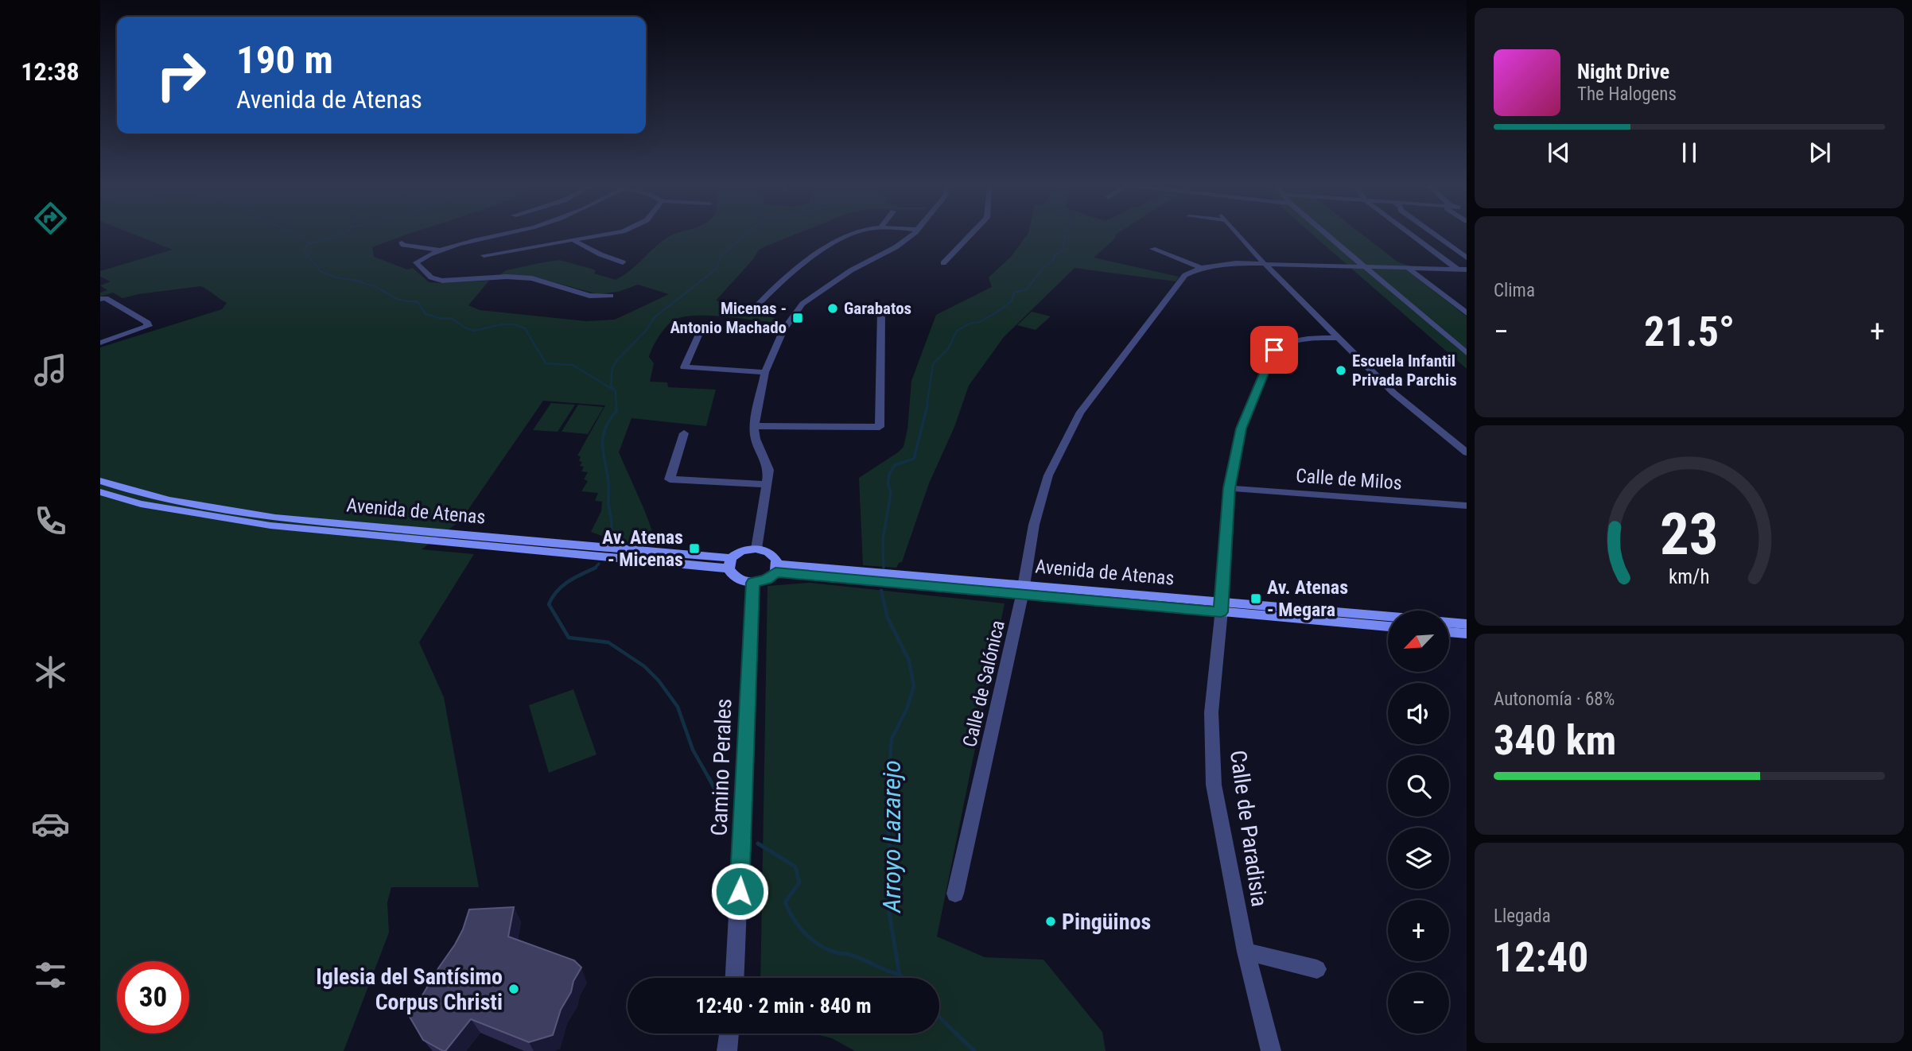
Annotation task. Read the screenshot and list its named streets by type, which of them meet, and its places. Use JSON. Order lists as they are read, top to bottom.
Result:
{
  "streets": {
    "main road": ["Avenida de Atenas"],
    "street": [
      "Calle de Milos",
      "Calle de Salónica",
      "Camino Perales",
      "Calle de Paradisia"
    ]
  },
  "crossings": [
    ["Calle de Milos", "Calle de Paradisia"],
    ["Avenida de Atenas", "Calle de Salónica"],
    ["Avenida de Atenas", "Camino Perales"],
    ["Avenida de Atenas", "Calle de Paradisia"]
  ],
  "water": ["Arroyo Lazarejo"],
  "places": {
    "other": [
      "Garabatos",
      "Escuela Infantil Privada Parchis",
      "Pingüinos",
      "Iglesia del Santísimo Corpus Christi"
    ],
    "transit": ["Micenas - Antonio Machado", "Av. Atenas - Micenas", "Av. Atenas - Megara"]
  },
  "north": "bottom left",
  "page": {
    "tabs": "12:38",
    "turn": ["190 m", "Avenida de Atenas"],
    "song": ["Night Drive", "The Halogens"],
    "tile": [
      "Clima",
      ["Autonomía · 68%", "340 km"],
      ["Llegada", "12:40"]
    ],
    "heat": ["−", "21.5°", "+"],
    "map_buttons": ["+", "−"],
    "limit": "30",
    "trip": "12:40 · 2 min · 840 m",
    "gauge": ["23", "km/h"]
  }
}
